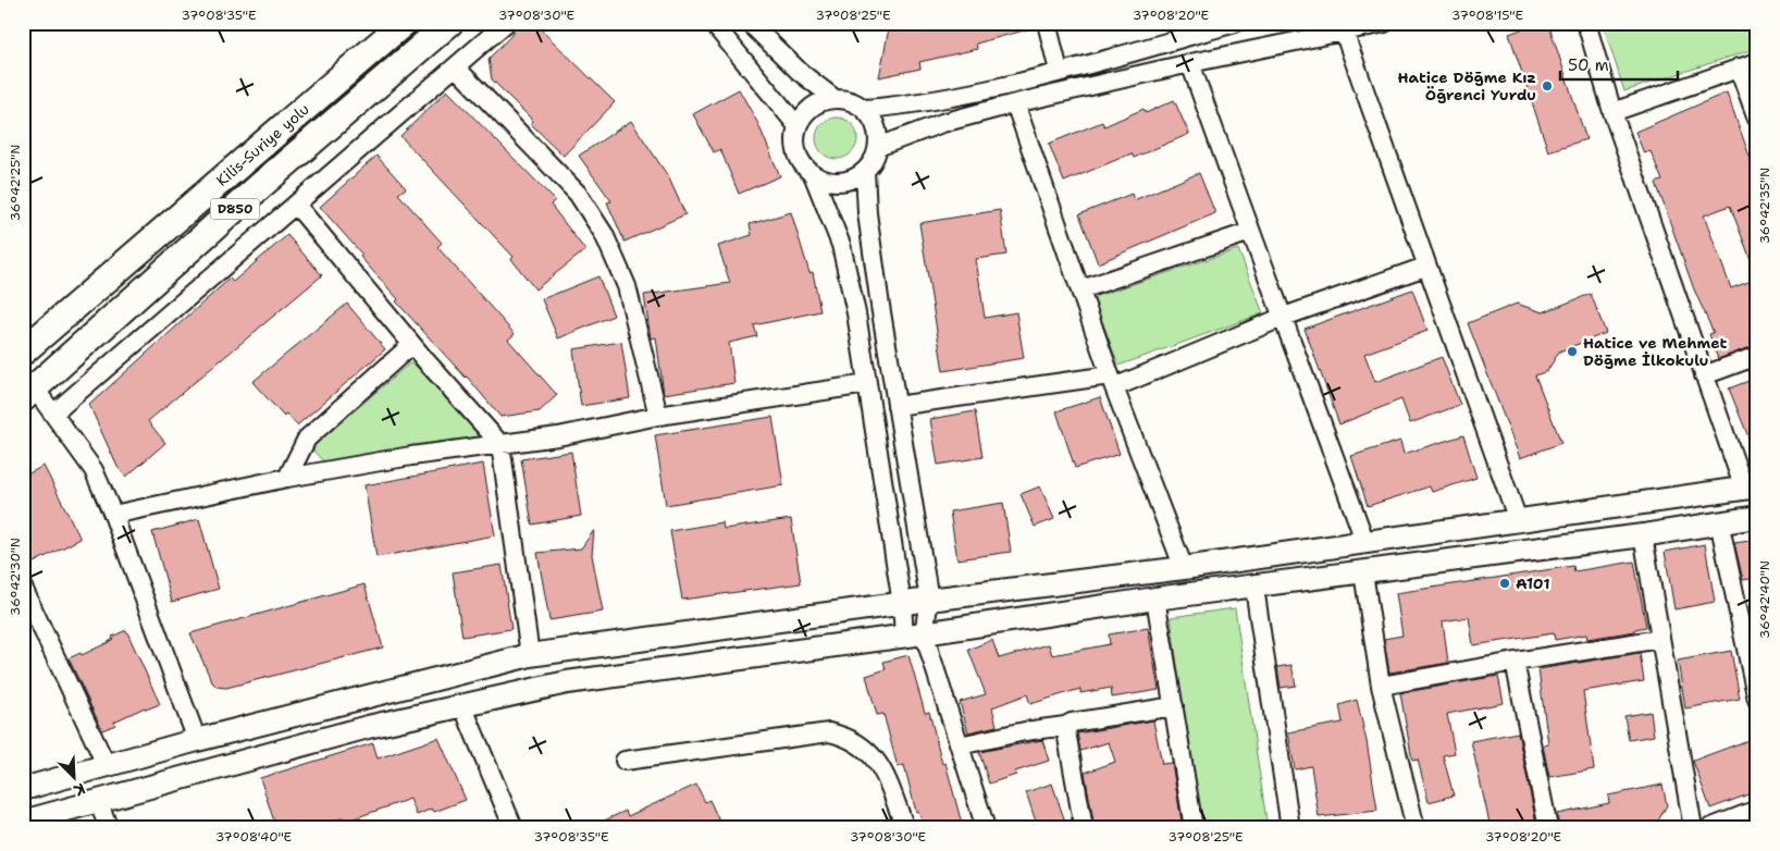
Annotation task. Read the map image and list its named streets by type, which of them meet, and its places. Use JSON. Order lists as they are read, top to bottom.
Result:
{
  "streets": {
    "highway": ["Kilis-Suriye yolu", "D850"]
  },
  "places": ["Hatice Döğme Kız Öğrenci Yurdu", "Hatice ve Mehmet Döğme İlkokulu", "A101"],
  "scale_bar": "50 m",
  "north": "bottom right",
  "coordinates": [
    "37°08'35\"E",
    "37°08'30\"E",
    "37°08'25\"E",
    "37°08'20\"E",
    "37°08'15\"E",
    "36°42'25\"N",
    "36°42'35\"N",
    "36°42'30\"N",
    "36°42'40\"N",
    "37°08'40\"E"
  ]
}
